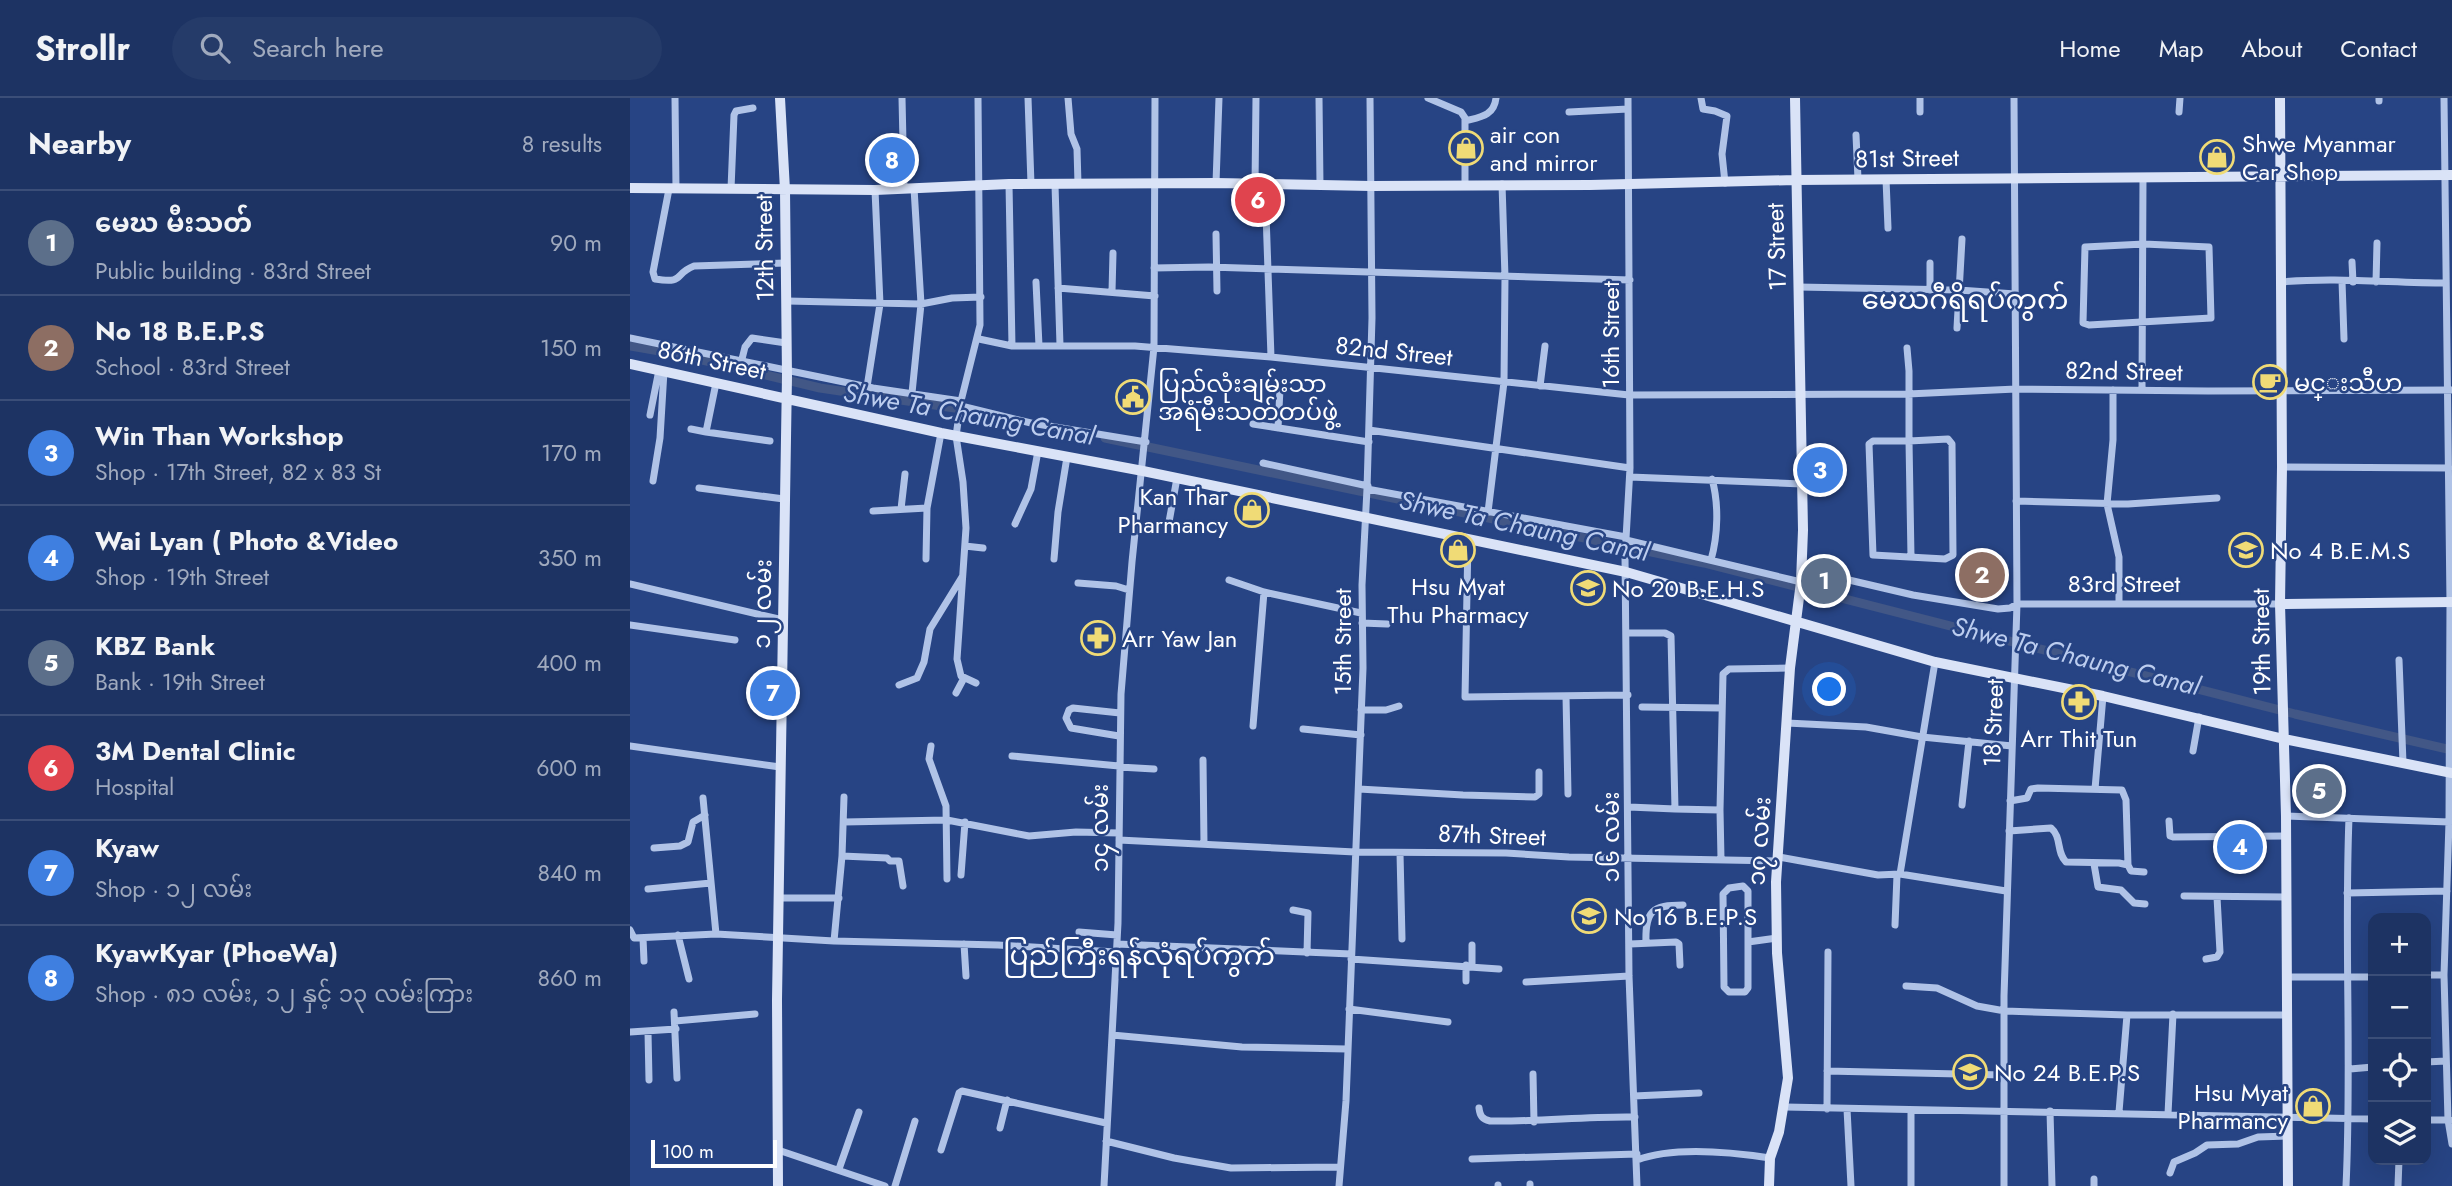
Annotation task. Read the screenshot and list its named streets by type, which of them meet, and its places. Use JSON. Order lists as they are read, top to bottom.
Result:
{
  "streets": {
    "street": [
      "81st Street",
      "17 Street",
      "12th Street",
      "16th Street",
      "82nd Street",
      "86th Street",
      "83rd Street",
      "၁၂ လမ်း",
      "15th Street",
      "19th Street",
      "18 Street",
      "၁၄ လမ်း",
      "87th Street",
      "၁၆ လမ်း",
      "၁၇ လမ်း"
    ]
  },
  "crossings": [
    ["81st Street", "17 Street"],
    ["81st Street", "12th Street"],
    ["81st Street", "16th Street"],
    ["81st Street", "15th Street"],
    ["81st Street", "19th Street"],
    ["81st Street", "18 Street"],
    ["81st Street", "၁၄ လမ်း"],
    ["17 Street", "82nd Street"],
    ["17 Street", "၁၇ လမ်း"],
    ["12th Street", "86th Street"],
    ["12th Street", "၁၂ လမ်း"],
    ["16th Street", "82nd Street"],
    ["16th Street", "၁၆ လမ်း"],
    ["82nd Street", "15th Street"],
    ["82nd Street", "19th Street"],
    ["82nd Street", "18 Street"],
    ["82nd Street", "၁၄ လမ်း"],
    ["86th Street", "၁၂ လမ်း"],
    ["86th Street", "15th Street"],
    ["86th Street", "၁၄ လမ်း"],
    ["83rd Street", "19th Street"],
    ["83rd Street", "18 Street"],
    ["83rd Street", "၁၇ လမ်း"],
    ["15th Street", "87th Street"],
    ["18 Street", "87th Street"],
    ["၁၄ လမ်း", "87th Street"],
    ["87th Street", "၁၆ လမ်း"],
    ["87th Street", "၁၇ လမ်း"]
  ],
  "districts": ["မေဃဂီရိရပ်ကွက်", "ပြည်ကြီးရန်လုံရပ်ကွက်"],
  "water": ["Shwe Ta Chaung Canal"],
  "places": {
    "shop": [
      "air con and mirror",
      "Shwe Myanmar Car Shop",
      "Kan Thar Pharmancy",
      "Hsu Myat Thu Pharmacy",
      "Hsu Myat Pharmancy"
    ],
    "cafe": ["မင္းသီဟ"],
    "public building": ["ပြည်လုံးချမ်းသာ အရံမီးသတ်တပ်ဖွဲ့"],
    "school or university": [
      "No 4 B.E.M.S",
      "No 20 B.E.H.S",
      "No 16 B.E.P.S",
      "No 24 B.E.P.S"
    ],
    "pharmacy": ["Arr Yaw Jan", "Arr Thit Tun"]
  },
  "scale_bar": "100 m",
  "page": {
    "header": "Strollr",
    "search": "Search here",
    "nav": [
      "Home",
      "Map",
      "About",
      "Contact"
    ],
    "heading": ["Nearby", "8 results"],
    "pins": [
      "8",
      "6",
      "3",
      "2",
      "1",
      "7",
      "5",
      "4"
    ],
    "list": [
      {
        "mark": "1",
        "name": "မေဃ မီးသတ်",
        "note": "Public building · 83rd Street",
        "value": "90 m"
      },
      {
        "mark": "2",
        "name": "No 18 B.E.P.S",
        "note": "School · 83rd Street",
        "value": "150 m"
      },
      {
        "mark": "3",
        "name": "Win Than Workshop",
        "note": "Shop · 17th Street, 82 x 83 St",
        "value": "170 m"
      },
      {
        "mark": "4",
        "name": "Wai Lyan ( Photo &Video",
        "note": "Shop · 19th Street",
        "value": "350 m"
      },
      {
        "mark": "5",
        "name": "KBZ Bank",
        "note": "Bank · 19th Street",
        "value": "400 m"
      },
      {
        "mark": "6",
        "name": "3M Dental Clinic",
        "note": "Hospital",
        "value": "600 m"
      },
      {
        "mark": "7",
        "name": "Kyaw",
        "note": "Shop · ၁၂ လမ်း",
        "value": "840 m"
      },
      {
        "mark": "8",
        "name": "KyawKyar (PhoeWa)",
        "note": "Shop · ၈၁ လမ်း, ၁၂ နှင့် ၁၃ လမ်းကြား",
        "value": "860 m"
      }
    ],
    "map_buttons": ["+", "−"],
    "scale": "100 m"
  }
}
